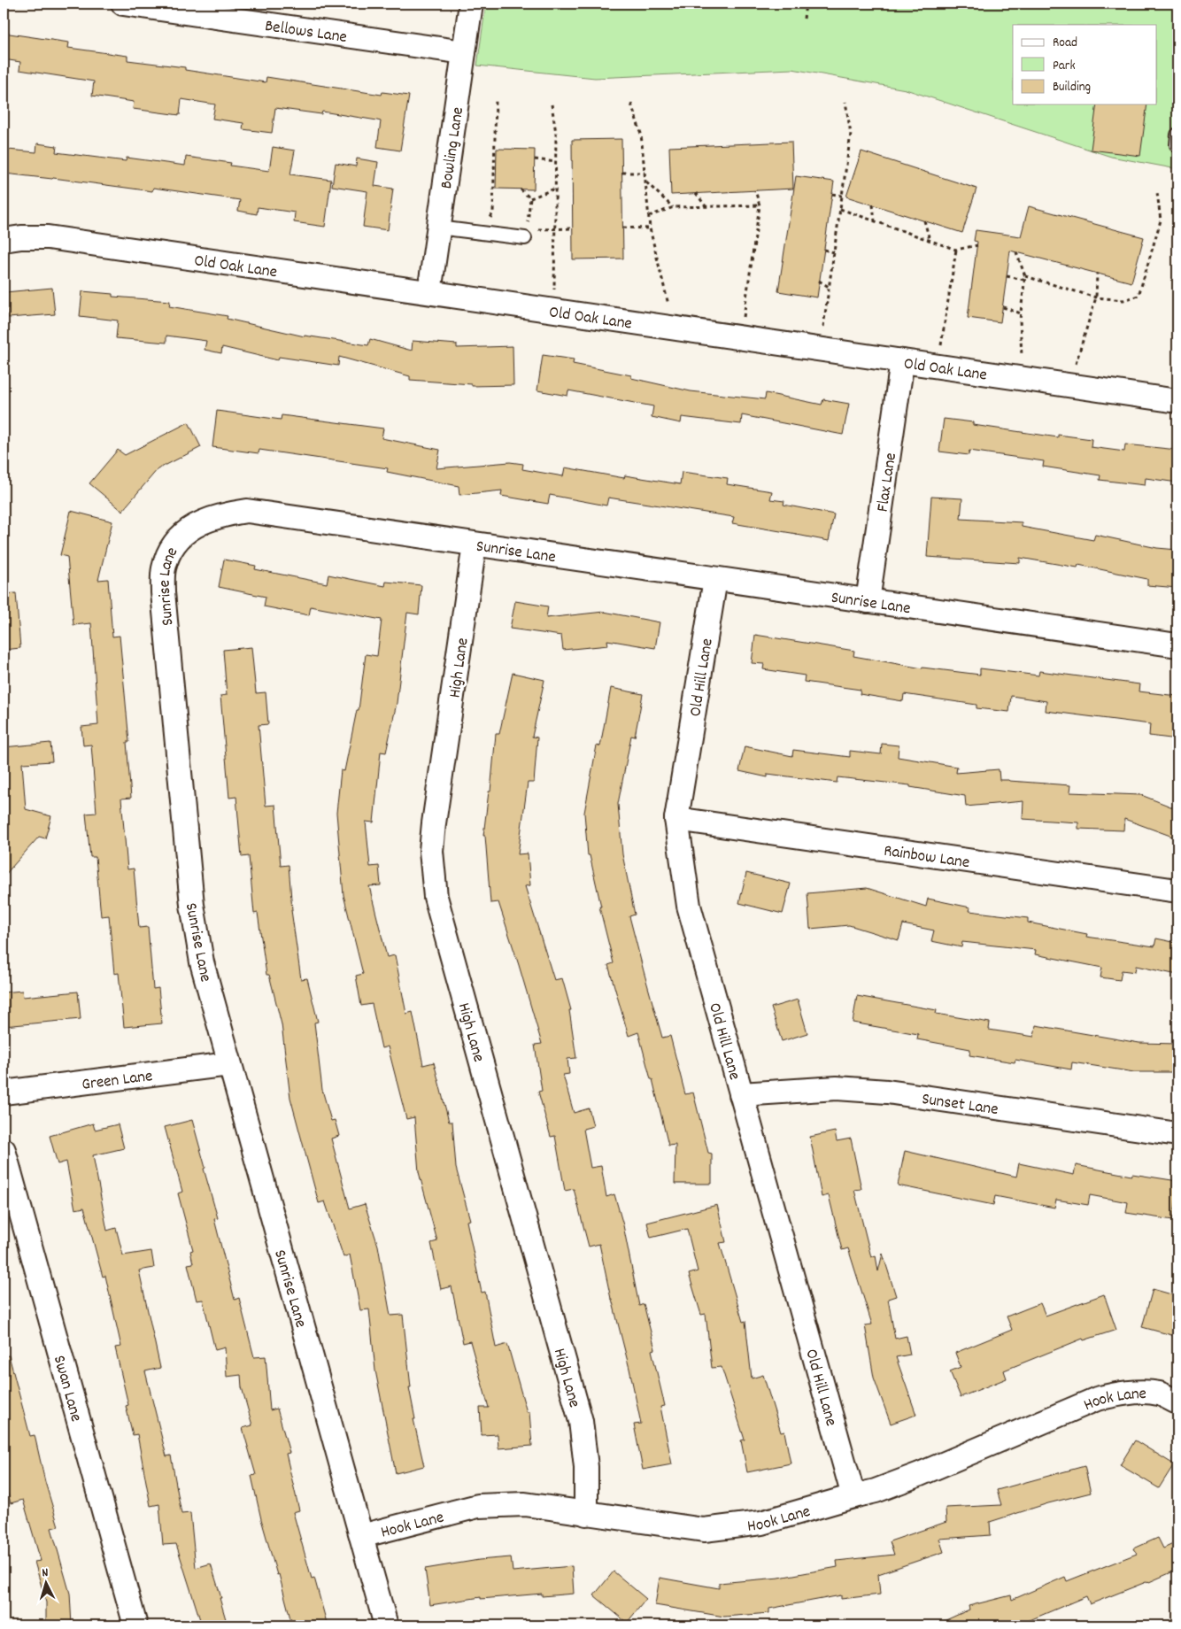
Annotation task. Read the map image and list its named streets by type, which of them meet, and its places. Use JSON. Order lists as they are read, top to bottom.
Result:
{
  "streets": {
    "street": [
      "Bellows Lane",
      "Bowling Lane",
      "Old Oak Lane",
      "Flax Lane",
      "Sunrise Lane",
      "High Lane",
      "Old Hill Lane",
      "Rainbow Lane",
      "Green Lane",
      "Sunset Lane",
      "Swan Lane",
      "Hook Lane"
    ]
  },
  "crossings": [
    ["Bellows Lane", "Bowling Lane"],
    ["Bowling Lane", "Old Oak Lane"],
    ["Old Oak Lane", "Flax Lane"],
    ["Flax Lane", "Sunrise Lane"],
    ["Sunrise Lane", "High Lane"],
    ["Sunrise Lane", "Old Hill Lane"],
    ["Sunrise Lane", "Green Lane"],
    ["Sunrise Lane", "Hook Lane"],
    ["High Lane", "Hook Lane"],
    ["Old Hill Lane", "Rainbow Lane"],
    ["Old Hill Lane", "Sunset Lane"],
    ["Old Hill Lane", "Hook Lane"]
  ],
  "legend": ["Road", "Park", "Building"],
  "north": "top"
}
